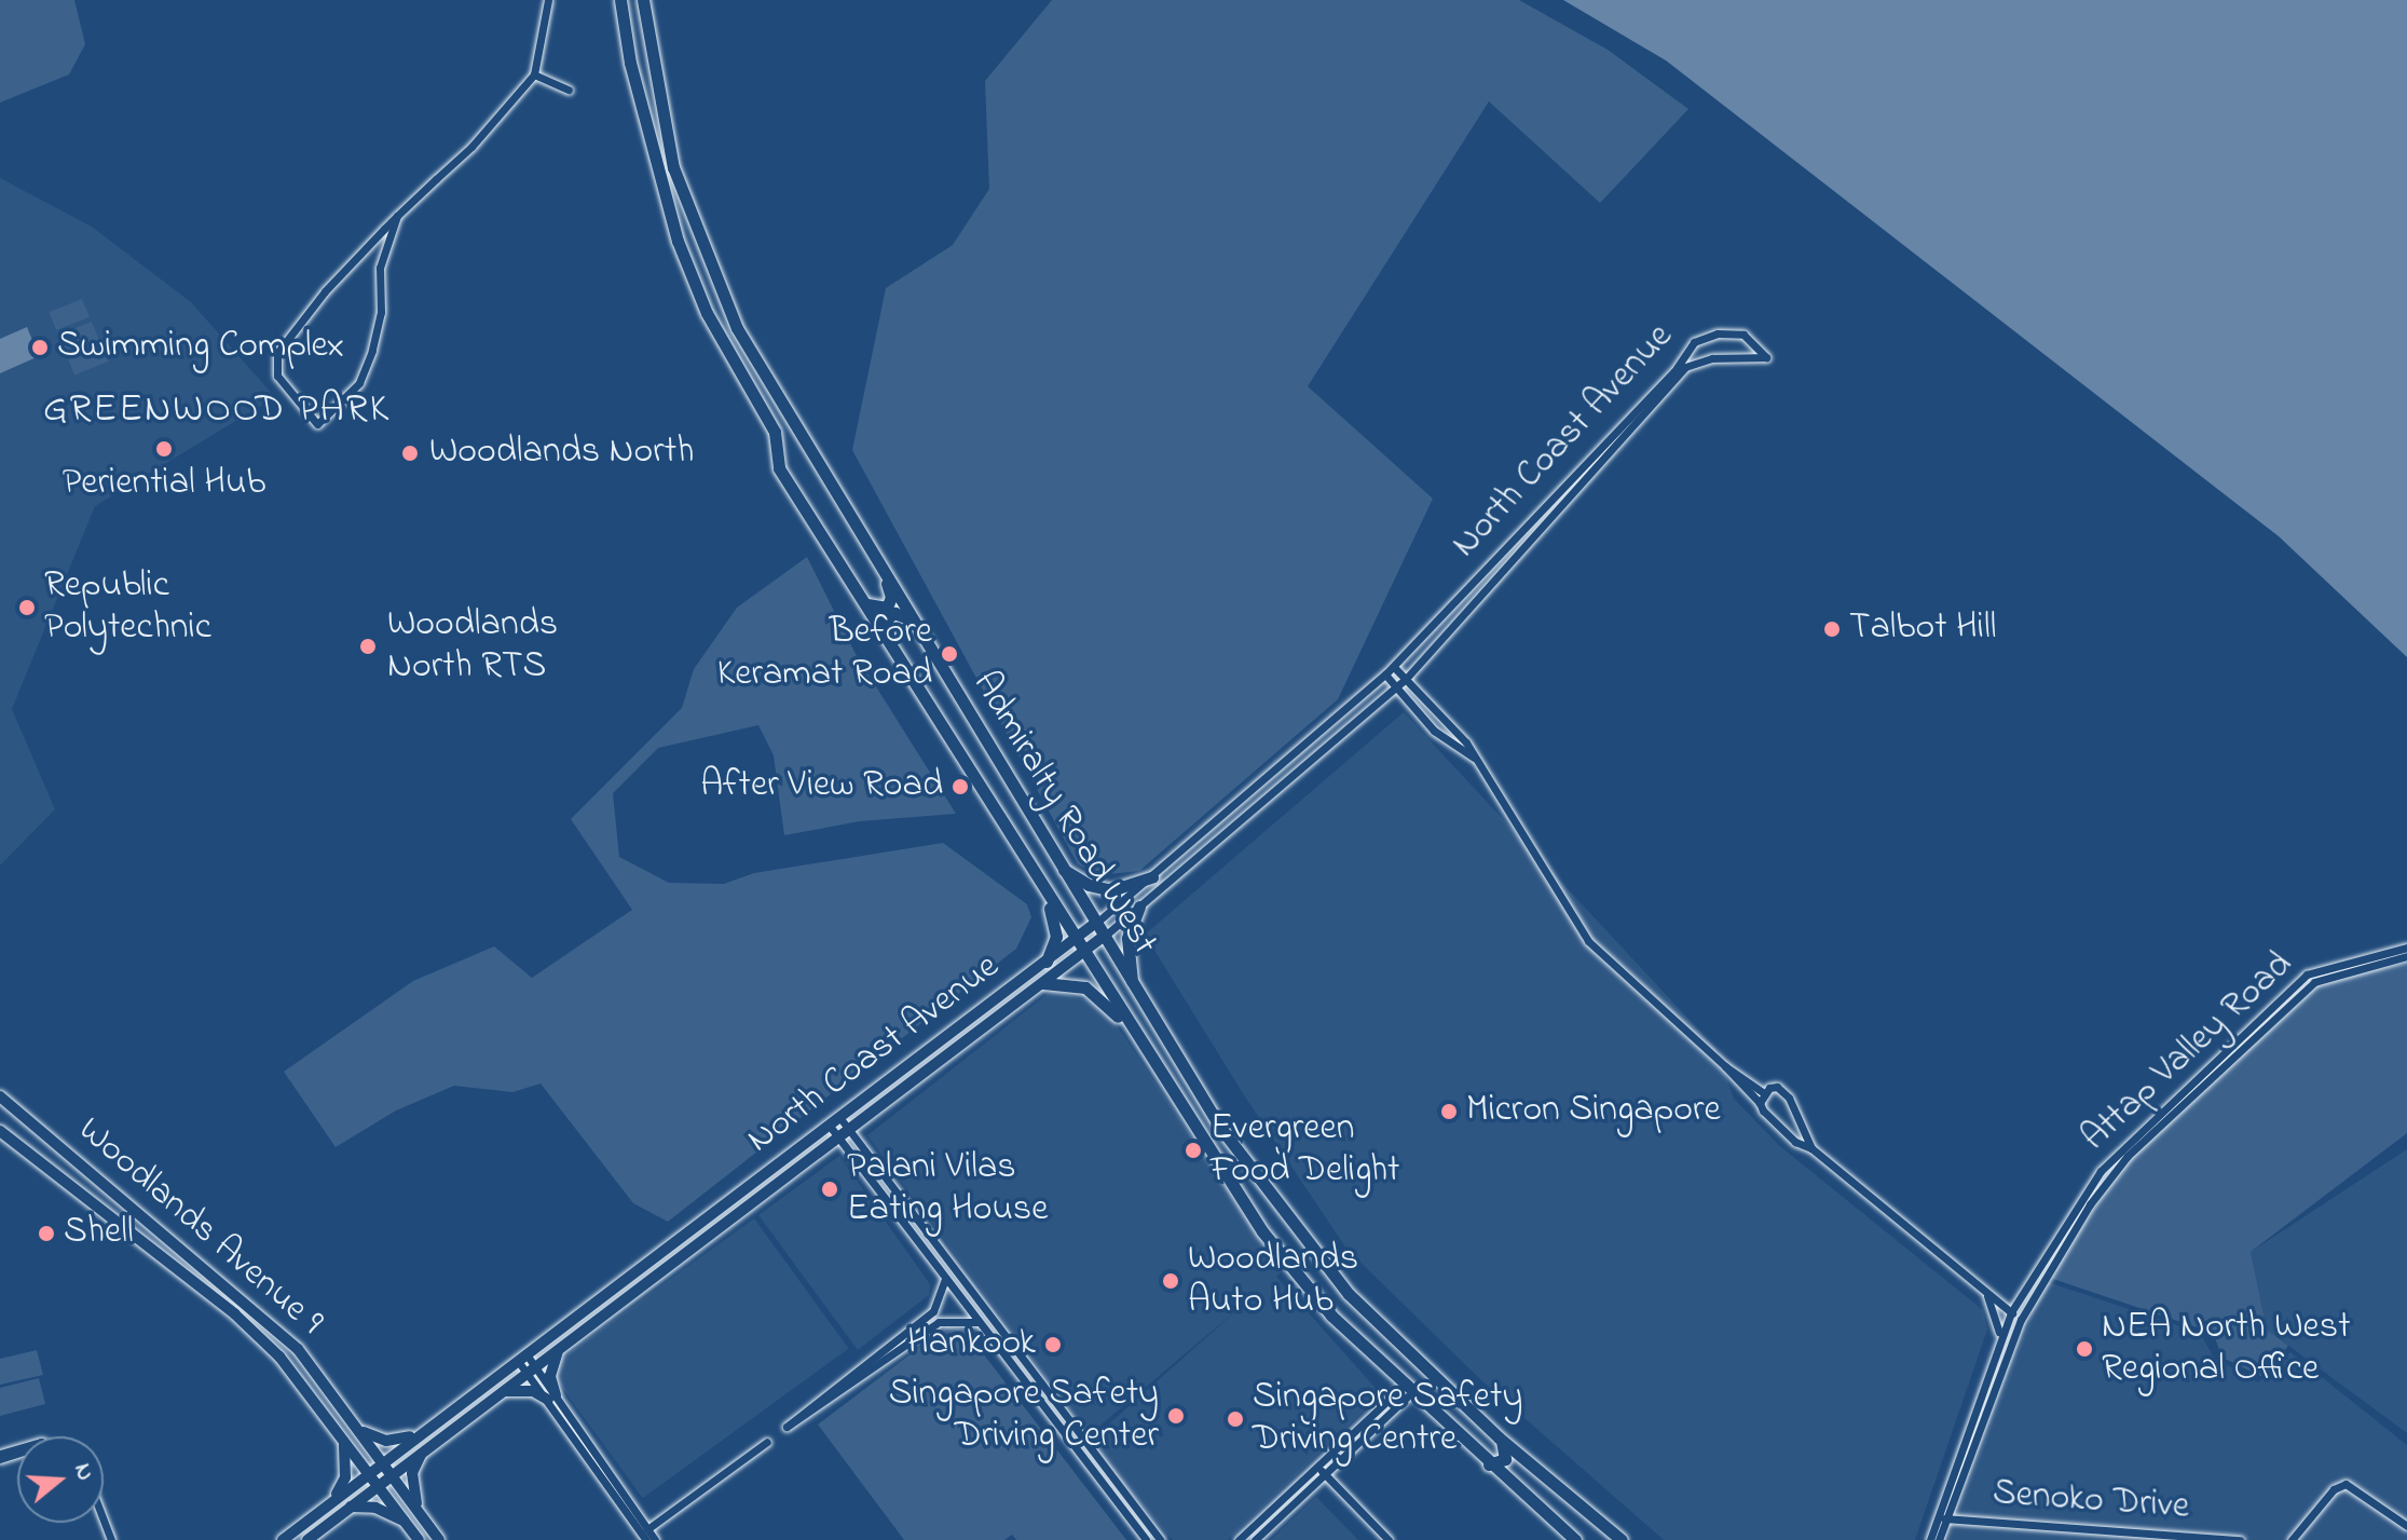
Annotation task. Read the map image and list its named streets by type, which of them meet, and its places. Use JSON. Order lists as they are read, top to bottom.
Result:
{
  "streets": {
    "main road": ["North Coast Avenue", "Admiralty Road West", "Woodlands Avenue 9"],
    "street": ["Attap Valley Road", "Senoko Drive"]
  },
  "crossings": [
    ["North Coast Avenue", "Admiralty Road West"],
    ["North Coast Avenue", "Woodlands Avenue 9"],
    ["Attap Valley Road", "Senoko Drive"]
  ],
  "districts": ["GREENWOOD PARK"],
  "places": [
    "Swimming Complex",
    "Periential Hub",
    "Woodlands North",
    "Republic Polytechnic",
    "Talbot Hill",
    "Woodlands North RTS",
    "Before Keramat Road",
    "After View Road",
    "Micron Singapore",
    "Evergreen Food Delight",
    "Palani Vilas Eating House",
    "Shell",
    "Woodlands Auto Hub",
    "Hankook",
    "NEA North West Regional Office",
    "Singapore Safety Driving Center",
    "Singapore Safety Driving Centre"
  ],
  "north": "right"
}
